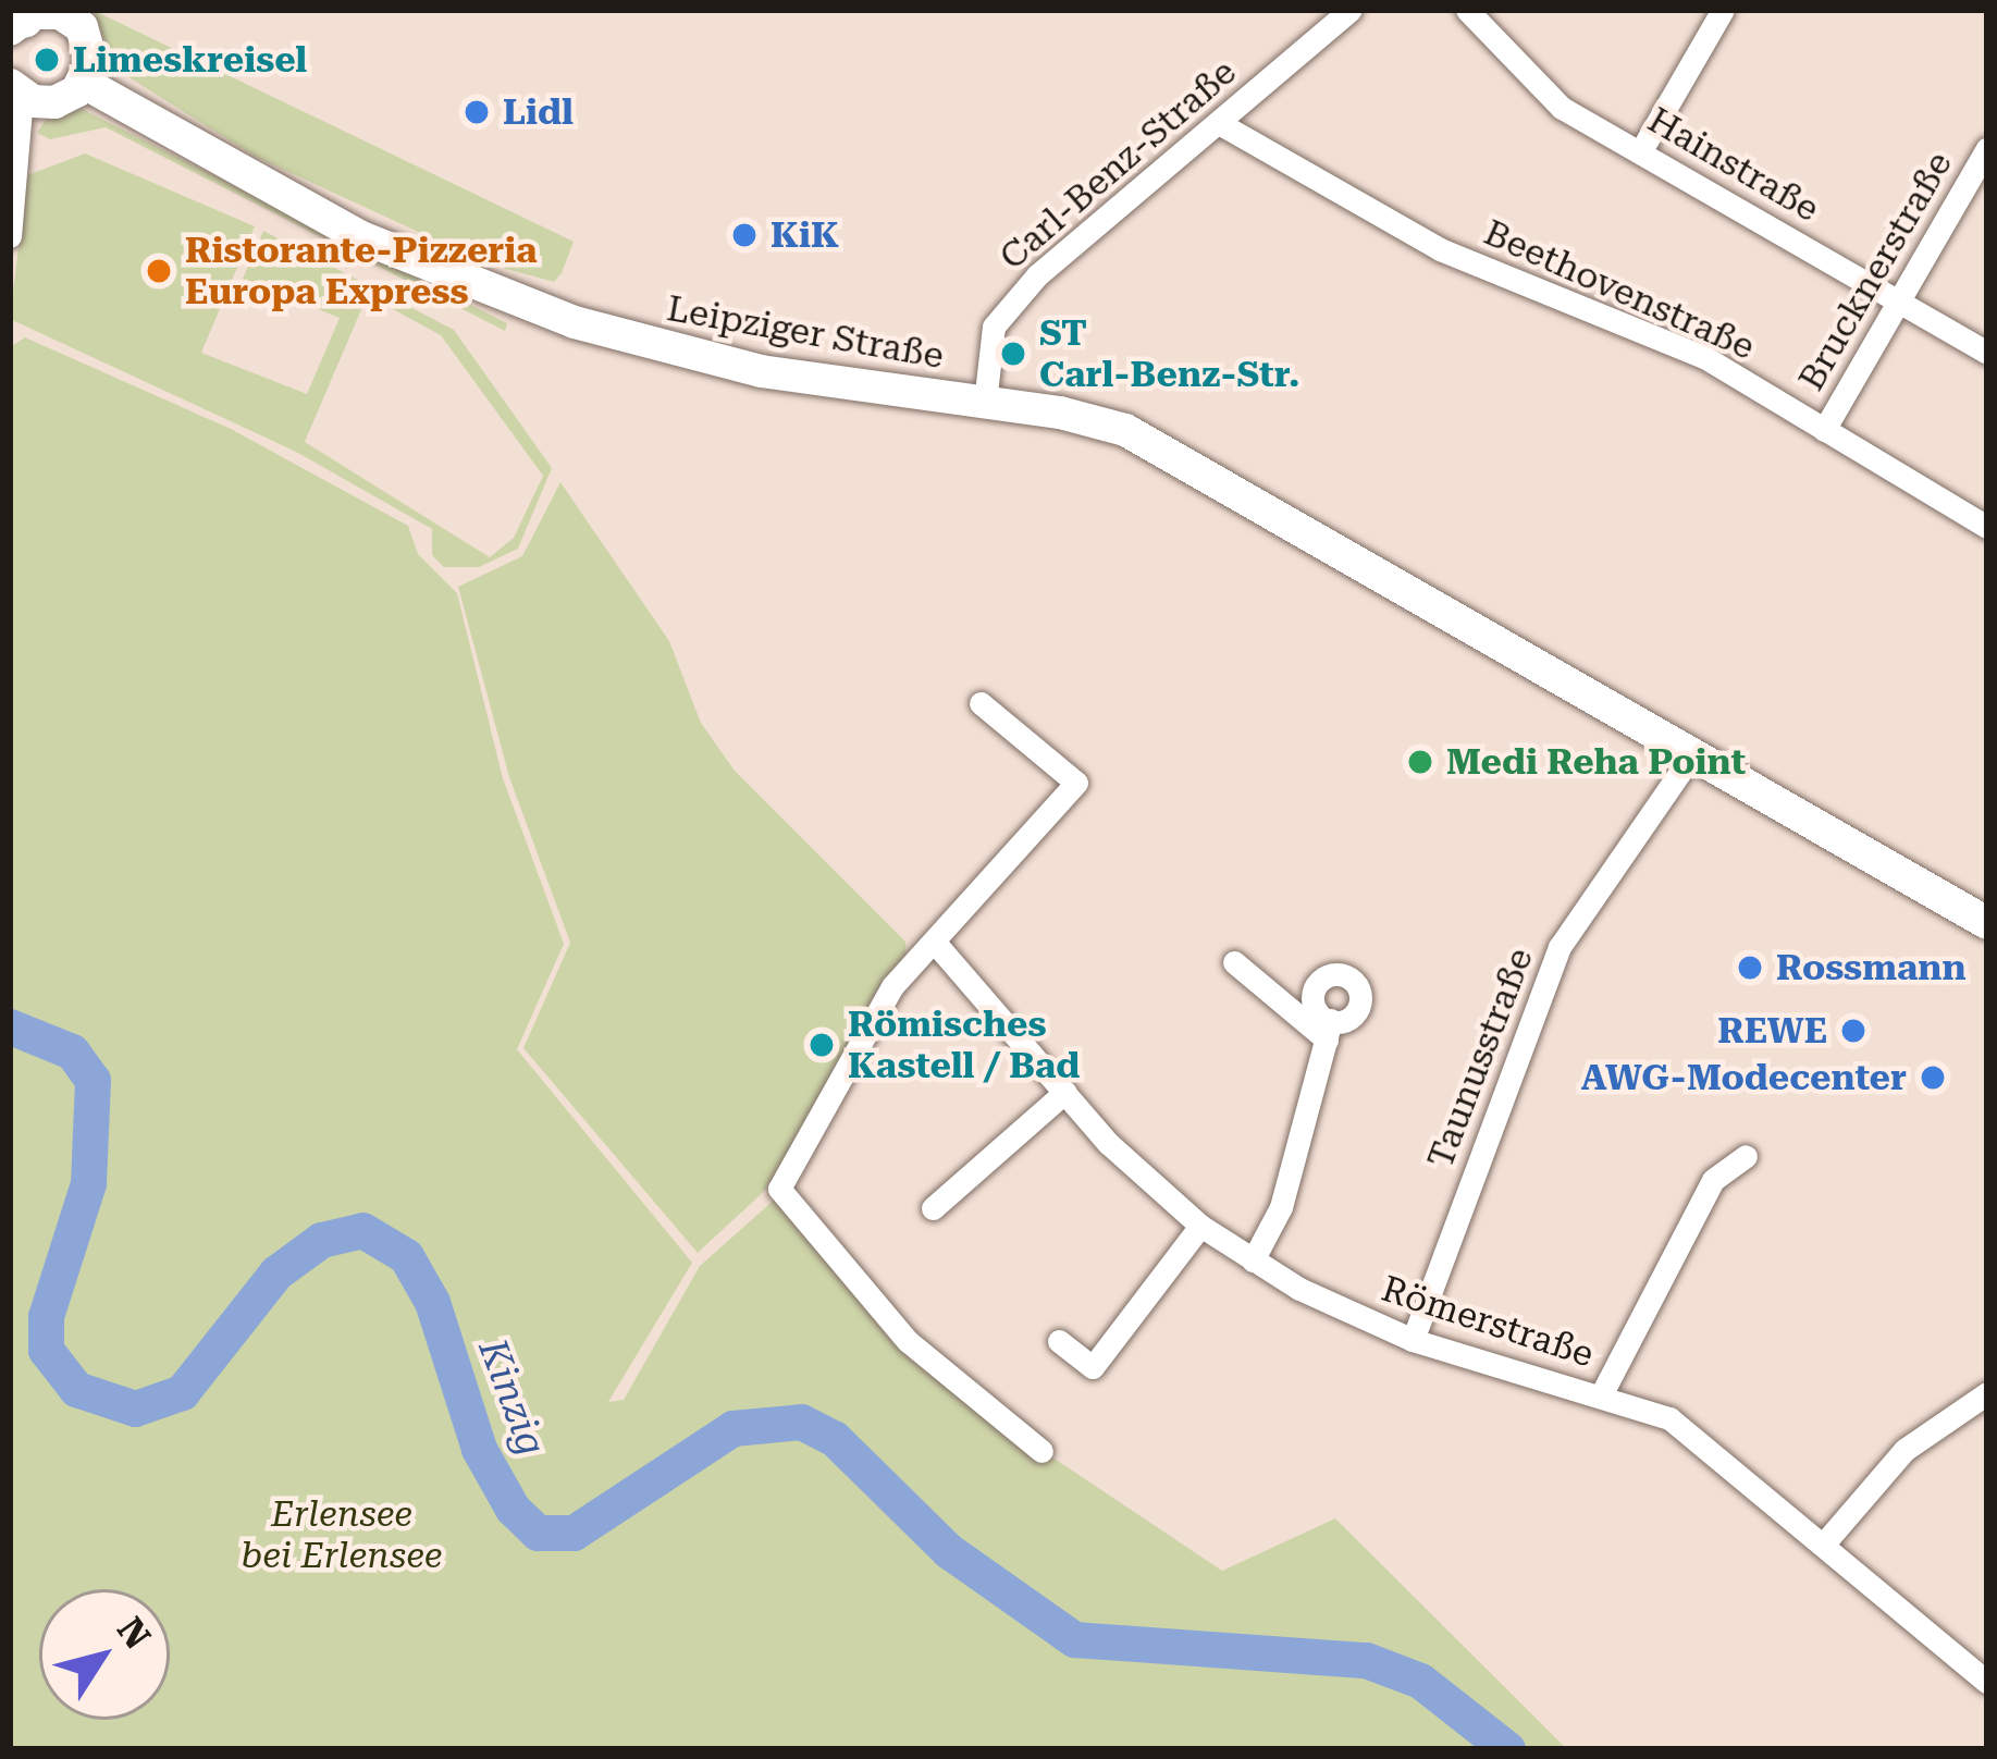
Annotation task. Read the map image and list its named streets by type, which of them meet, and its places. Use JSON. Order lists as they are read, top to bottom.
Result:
{
  "streets": {
    "main road": ["Leipziger Straße"],
    "street": [
      "Carl-Benz-Straße",
      "Hainstraße",
      "Brucknerstraße",
      "Beethovenstraße",
      "Taunusstraße",
      "Römerstraße"
    ]
  },
  "crossings": [
    ["Carl-Benz-Straße", "Beethovenstraße"],
    ["Carl-Benz-Straße", "Leipziger Straße"],
    ["Hainstraße", "Brucknerstraße"],
    ["Brucknerstraße", "Beethovenstraße"],
    ["Leipziger Straße", "Taunusstraße"],
    ["Taunusstraße", "Römerstraße"]
  ],
  "water": ["Kinzig"],
  "parks": ["Erlensee bei Erlensee"],
  "places": [
    "Limeskreisel",
    "Lidl",
    "KiK",
    "Ristorante-Pizzeria Europa Express",
    "ST Carl-Benz-Str.",
    "Medi Reha Point",
    "Rossmann",
    "REWE",
    "Römisches Kastell / Bad",
    "AWG-Modecenter"
  ],
  "north": "top right"
}
